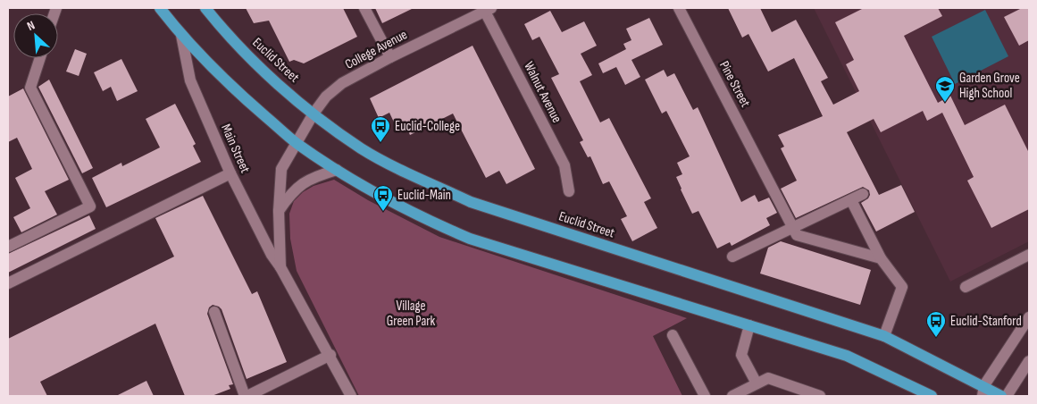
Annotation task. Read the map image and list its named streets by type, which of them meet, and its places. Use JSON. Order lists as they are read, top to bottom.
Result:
{
  "streets": {
    "main road": ["Euclid Street"],
    "street": [
      "College Avenue",
      "Pine Street",
      "Walnut Avenue",
      "Main Street"
    ]
  },
  "crossings": [
    ["College Avenue", "Euclid Street"],
    ["College Avenue", "Walnut Avenue"],
    ["College Avenue", "Main Street"]
  ],
  "parks": ["Village Green Park"],
  "places": {
    "school or university": ["Garden Grove High School"],
    "bus stop": ["Euclid-College", "Euclid-Main", "Euclid-Stanford"]
  },
  "north": "top left"
}
